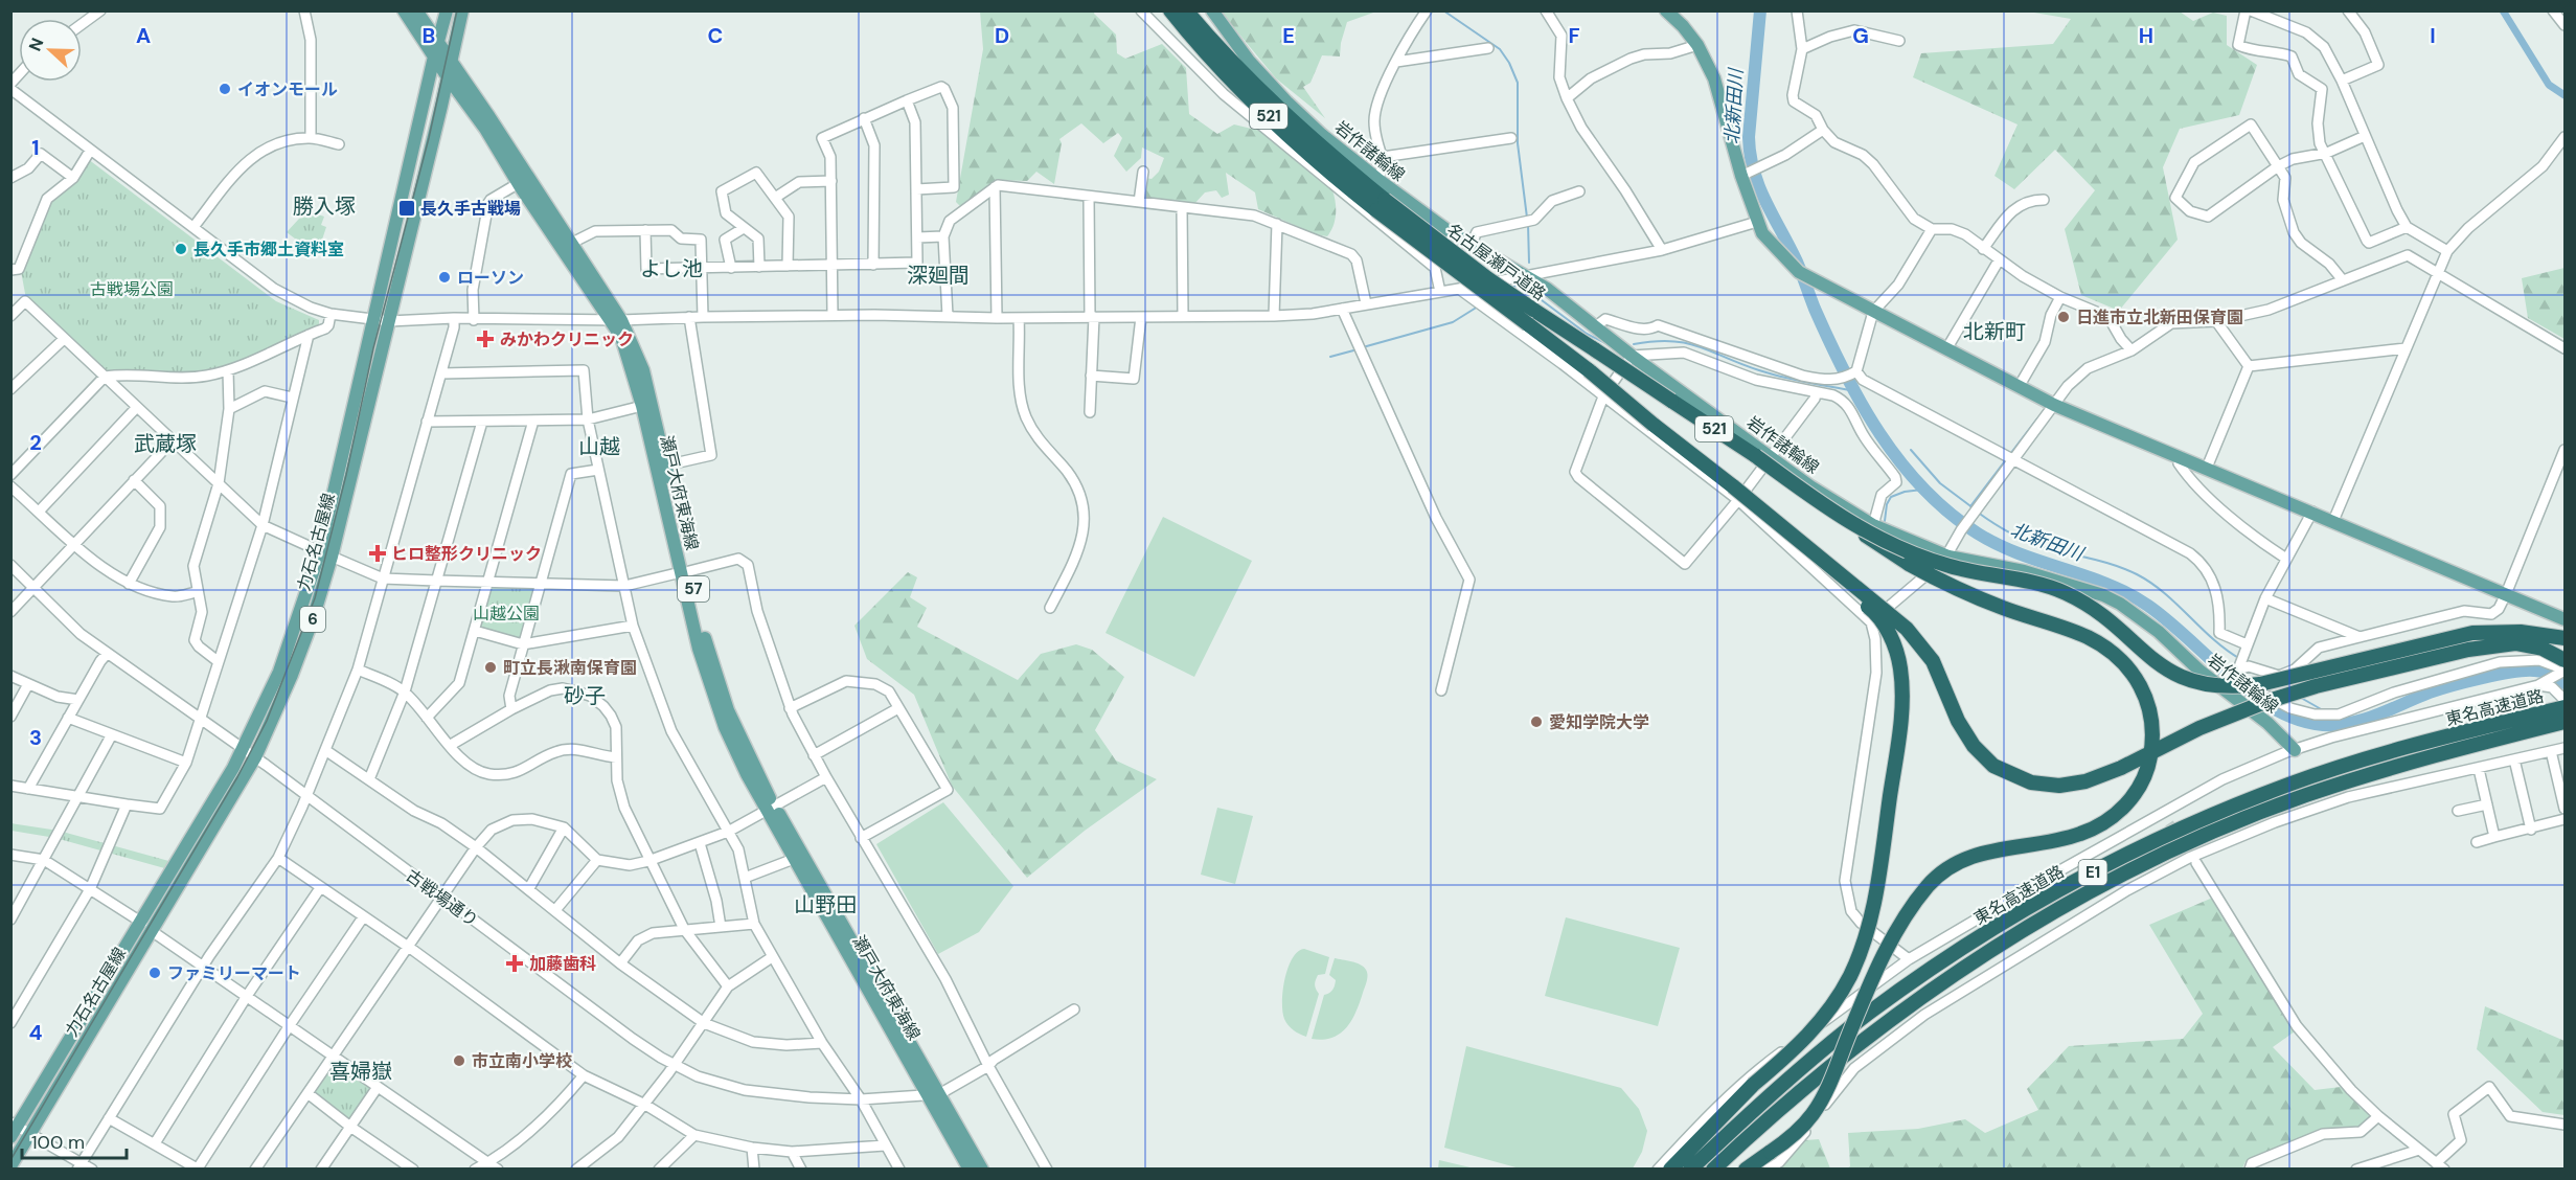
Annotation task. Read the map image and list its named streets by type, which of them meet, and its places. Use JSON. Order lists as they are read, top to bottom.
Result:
{
  "streets": {
    "highway": [
      "521",
      "名古屋瀬戸道路",
      "東名高速道路",
      "E1"
    ],
    "main road": [
      "岩作諸輪線",
      "瀬戸大府東海線",
      "力石名古屋線",
      "57",
      "6"
    ],
    "street": ["古戦場通り"]
  },
  "crossings": [
    ["岩作諸輪線", "名古屋瀬戸道路"],
    ["瀬戸大府東海線", "力石名古屋線"],
    ["瀬戸大府東海線", "古戦場通り"],
    ["力石名古屋線", "古戦場通り"]
  ],
  "districts": [
    "勝入塚",
    "よし池",
    "深廻間",
    "北新町",
    "武蔵塚",
    "山越",
    "砂子",
    "山野田",
    "喜婦嶽"
  ],
  "water": ["北新田川"],
  "parks": ["古戦場公園", "山越公園"],
  "places": {
    "other": [
      "イオンモール",
      "長久手市郷土資料室",
      "ローソン",
      "日進市立北新田保育園",
      "町立長湫南保育園",
      "愛知学院大学",
      "ファミリーマート",
      "市立南小学校"
    ],
    "transit": ["長久手古戦場"],
    "health": ["みかわクリニック", "ヒロ整形クリニック", "加藤歯科"]
  },
  "scale_bar": "100 m",
  "north": "left",
  "grid": {
    "columns": [
      "A",
      "B",
      "C",
      "D",
      "E",
      "F",
      "G",
      "H",
      "I"
    ],
    "rows": [
      "1",
      "2",
      "3",
      "4"
    ]
  }
}
